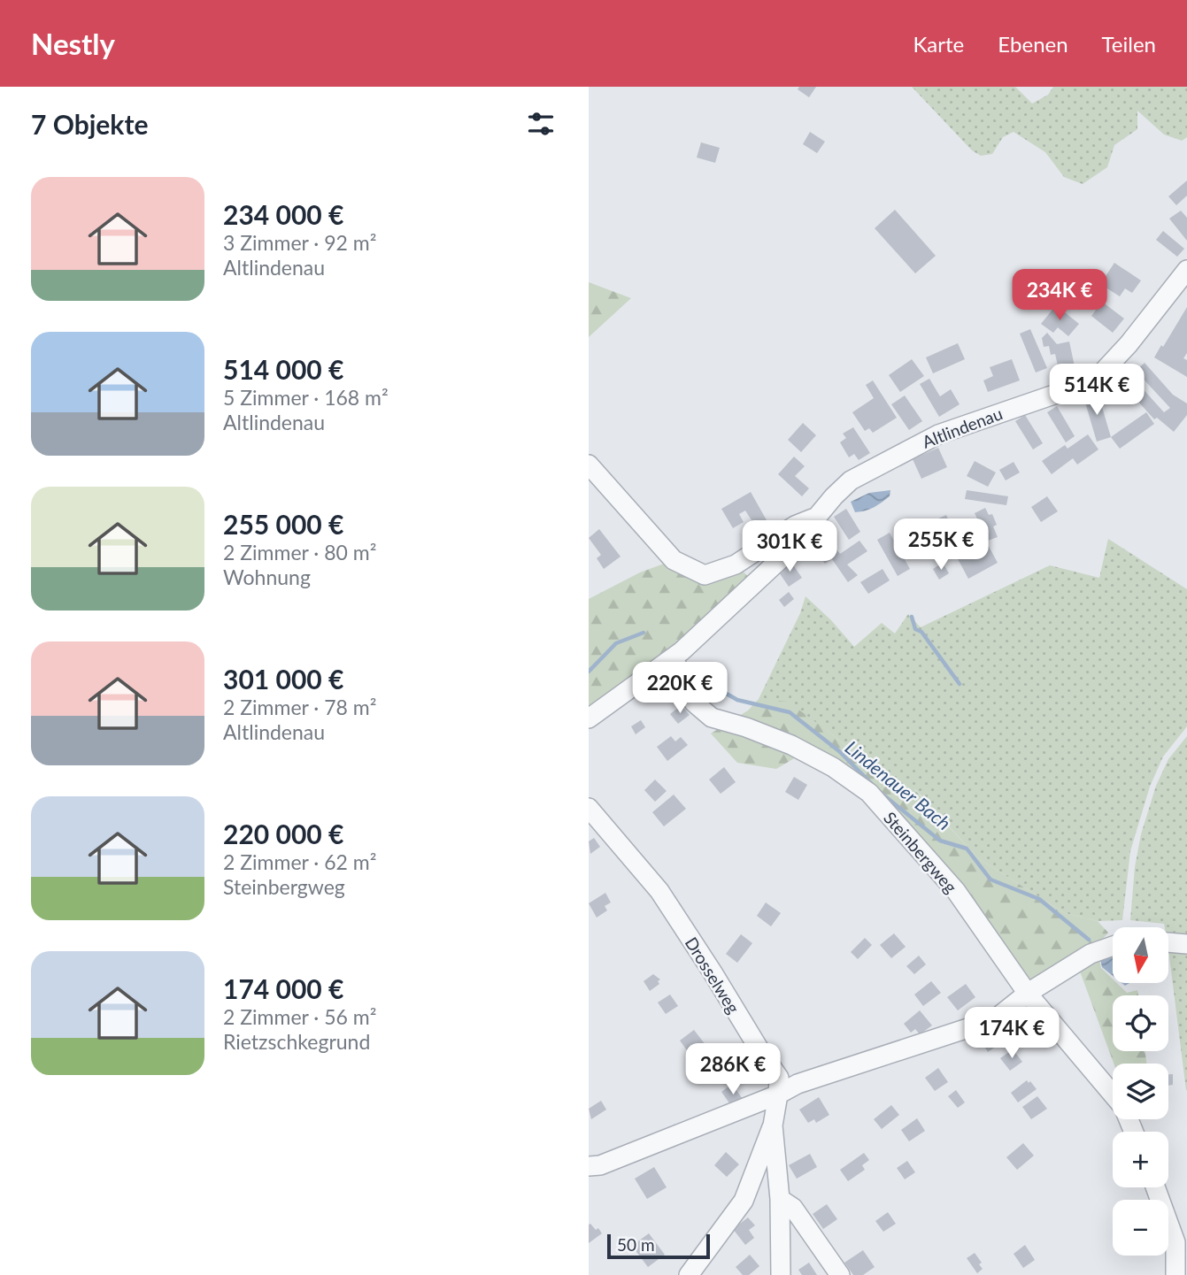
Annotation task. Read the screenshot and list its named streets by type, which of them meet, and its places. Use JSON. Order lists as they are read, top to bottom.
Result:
{
  "streets": {
    "street": ["Altlindenau", "Steinbergweg", "Drosselweg"]
  },
  "crossings": [
    ["Altlindenau", "Steinbergweg"]
  ],
  "water": ["Lindenauer Bach"],
  "scale_bar": "50 m",
  "north": "bottom",
  "page": {
    "header": "Nestly",
    "nav": ["Karte", "Ebenen", "Teilen"],
    "heading": "7 Objekte",
    "list": [
      {
        "name": "234 000 €",
        "note": "3 Zimmer · 92 m² · Altlindenau"
      },
      {
        "name": "514 000 €",
        "note": "5 Zimmer · 168 m² · Altlindenau"
      },
      {
        "name": "255 000 €",
        "note": "2 Zimmer · 80 m² · Wohnung"
      },
      {
        "name": "301 000 €",
        "note": "2 Zimmer · 78 m² · Altlindenau"
      },
      {
        "name": "220 000 €",
        "note": "2 Zimmer · 62 m² · Steinbergweg"
      },
      {
        "name": "174 000 €",
        "note": "2 Zimmer · 56 m² · Rietzschkegrund"
      }
    ],
    "price": [
      "234K €",
      "514K €",
      "255K €",
      "301K €",
      "220K €",
      "174K €",
      "286K €"
    ],
    "map_buttons": ["+", "−"],
    "scale": "50 m"
  }
}
